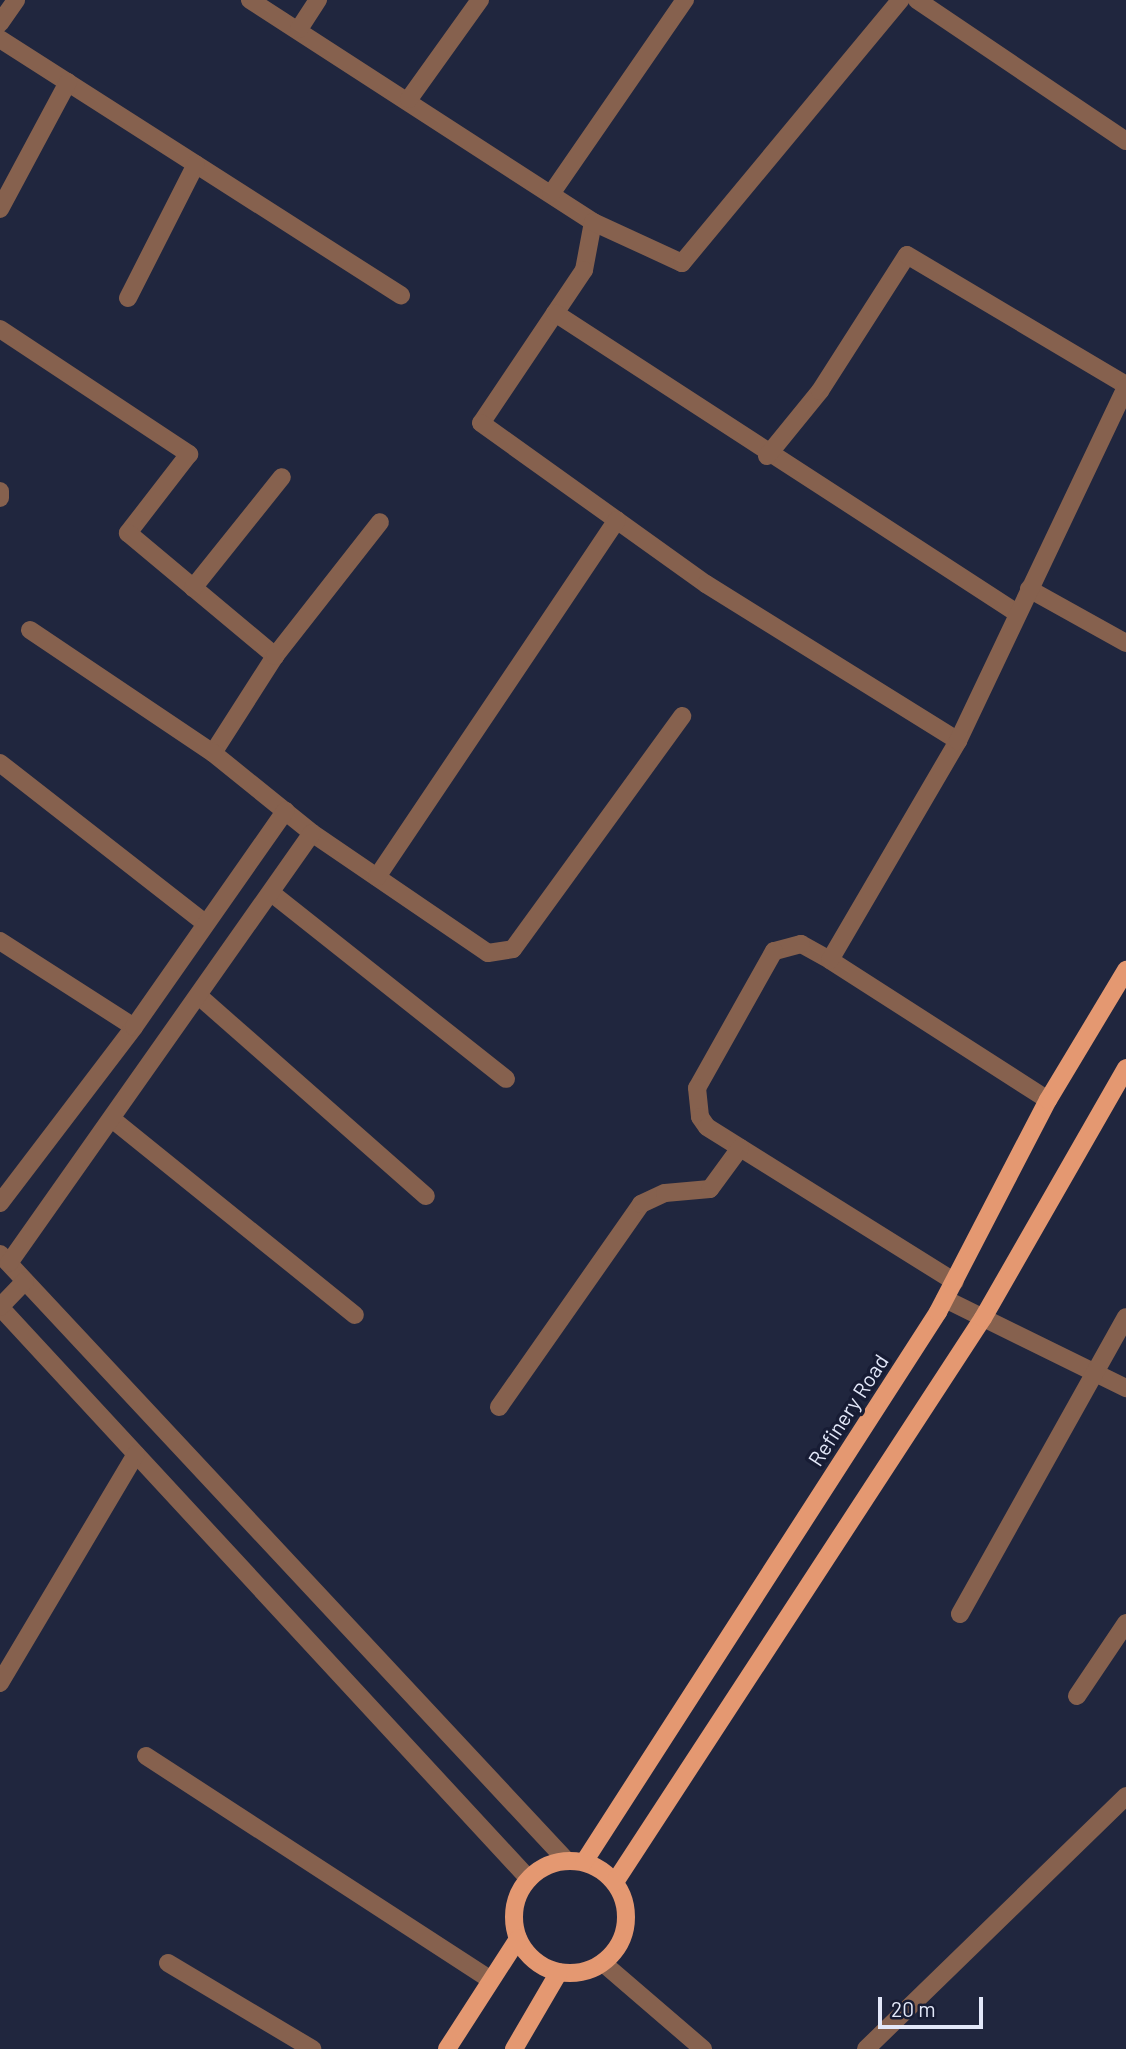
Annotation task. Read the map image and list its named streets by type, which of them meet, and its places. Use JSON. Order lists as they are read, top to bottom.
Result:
{
  "streets": {
    "main road": ["Refinery Road"]
  },
  "scale_bar": "20 m"
}
